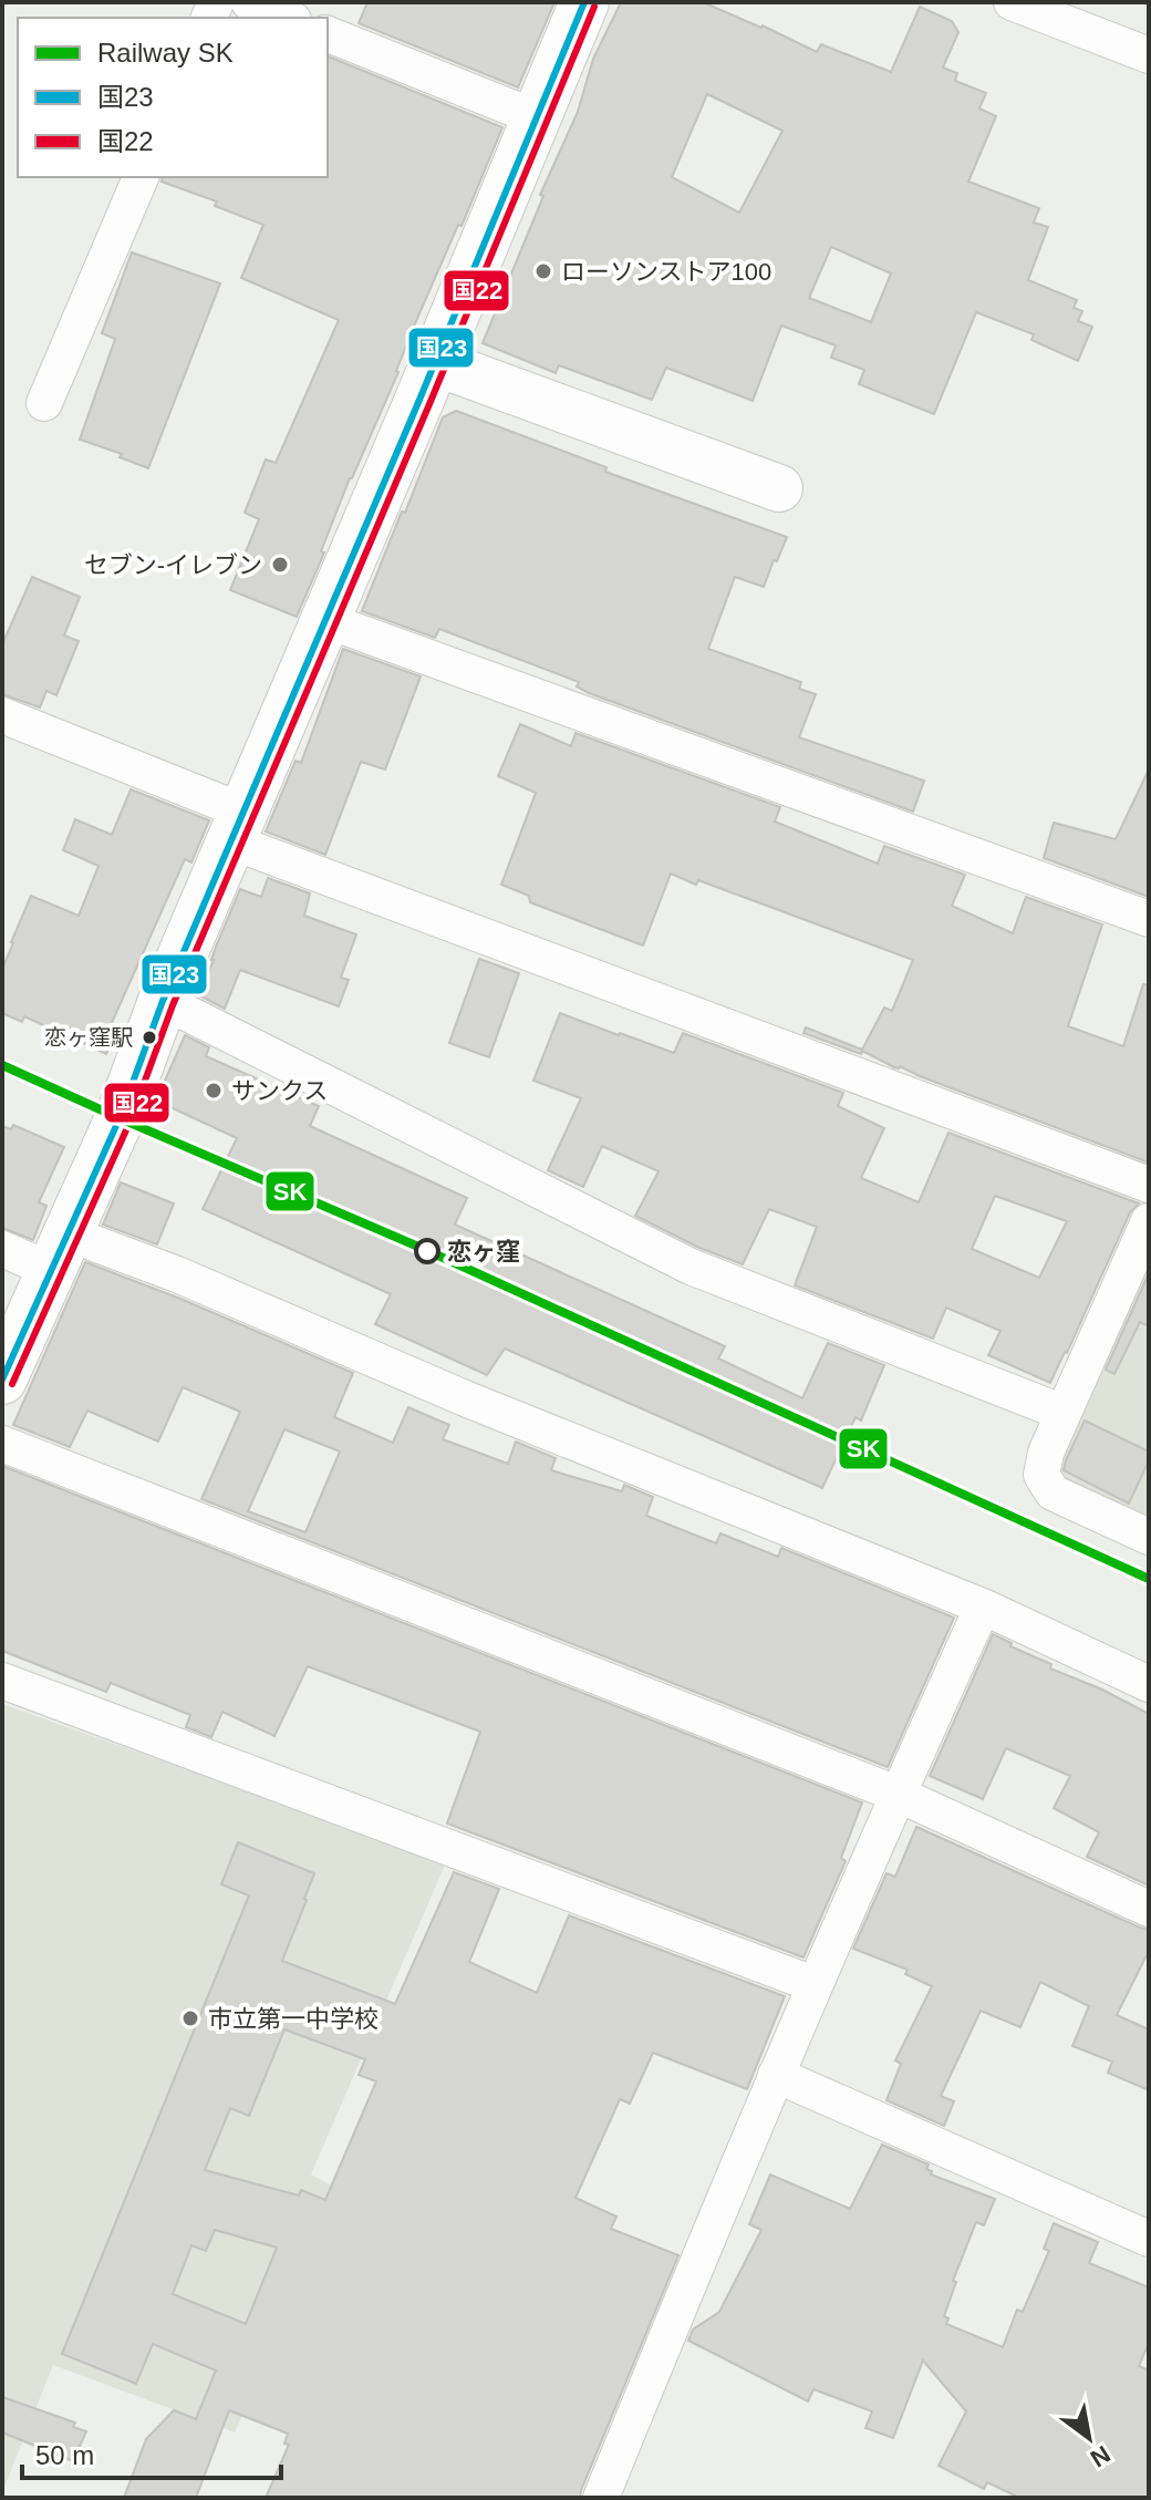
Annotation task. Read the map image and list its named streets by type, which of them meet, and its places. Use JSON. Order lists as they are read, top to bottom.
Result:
{
  "places": [
    "ローソンストア100",
    "セブン-イレブン",
    "恋ヶ窪駅",
    "サンクス",
    "恋ヶ窪",
    "市立第一中学校"
  ],
  "lines": ["transit line 国23", "transit line 国22", "rail line SK"],
  "legend": ["Railway SK", "国23", "国22"],
  "scale_bar": "50 m",
  "north": "bottom right"
}
